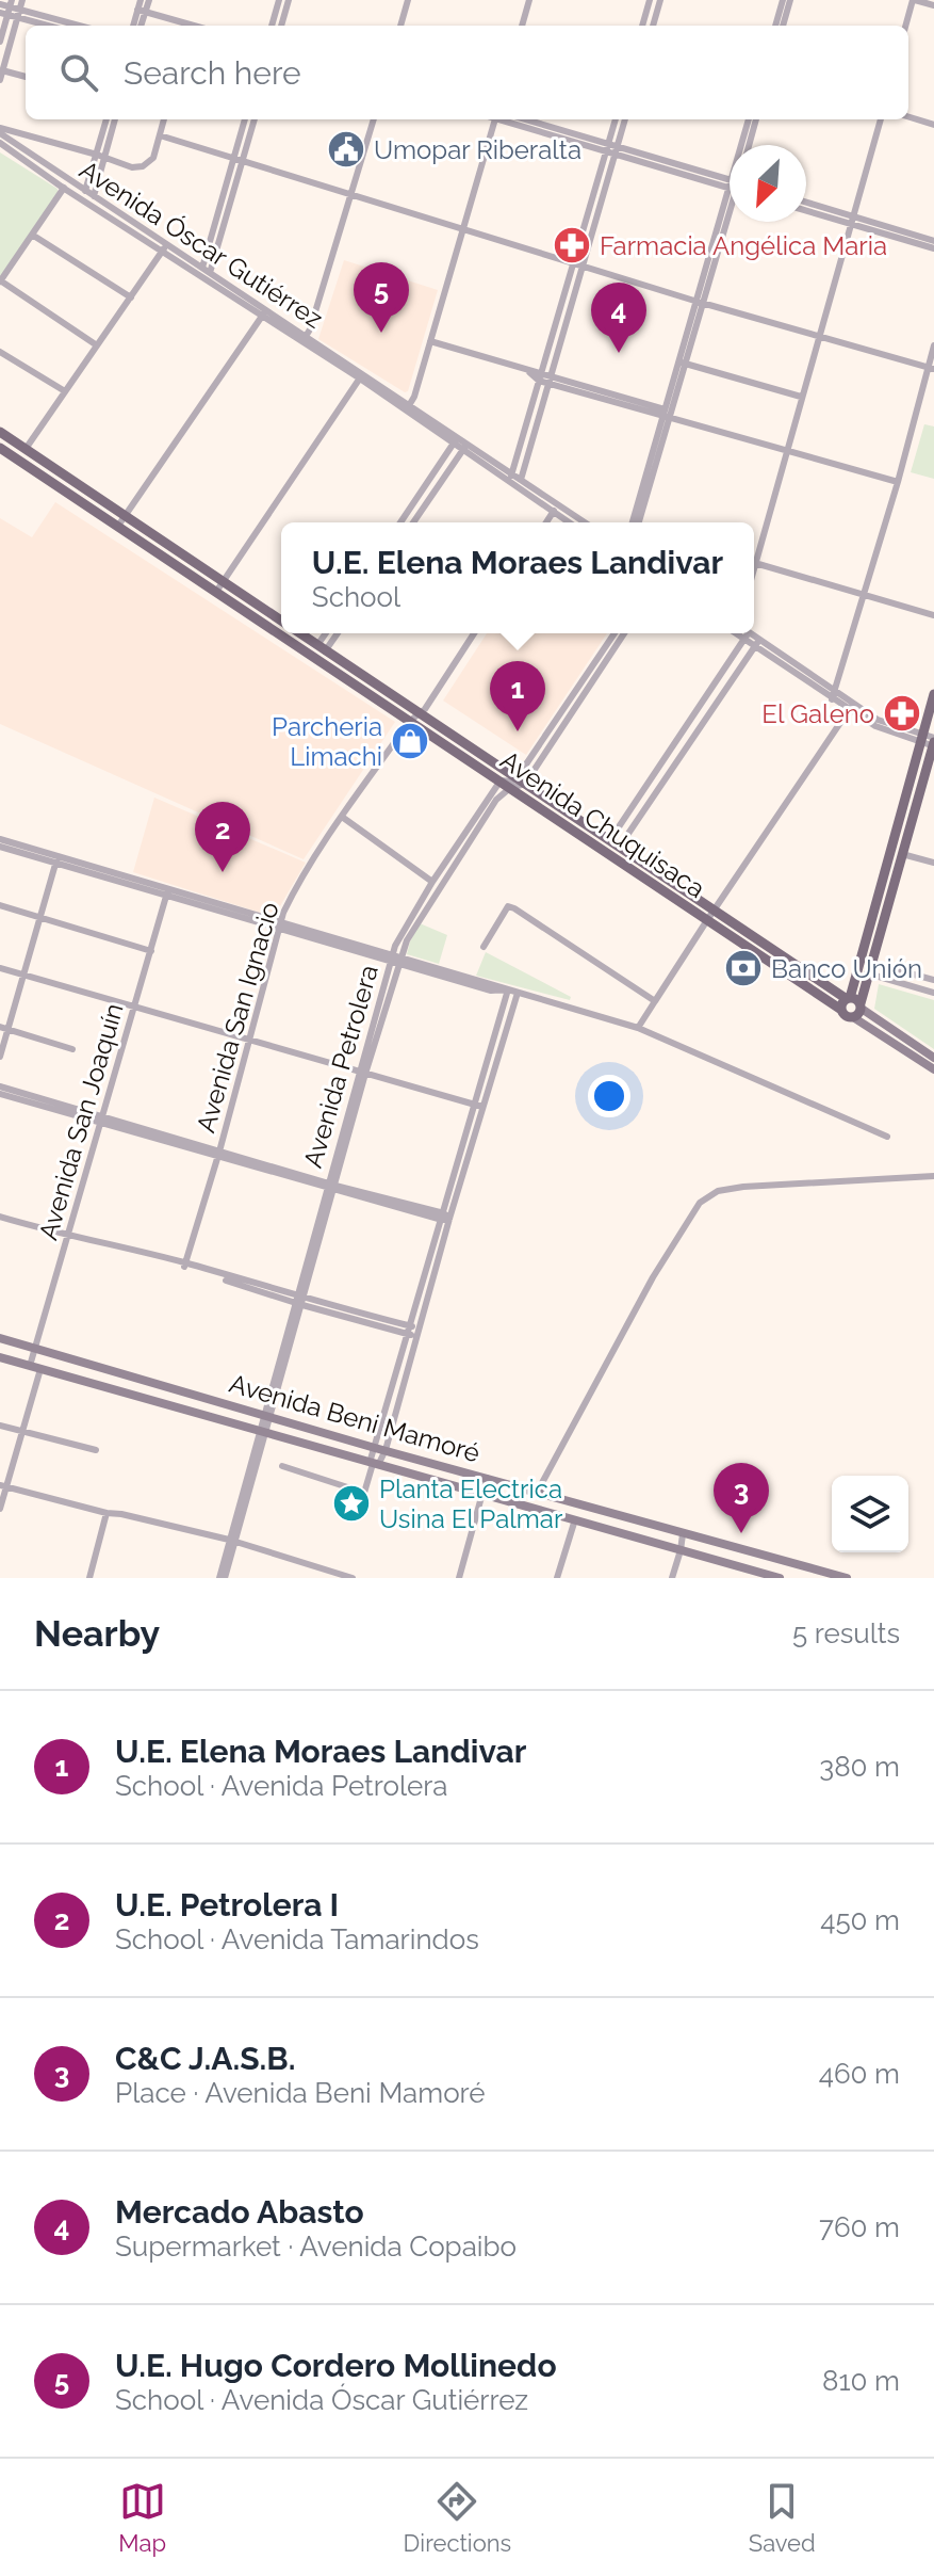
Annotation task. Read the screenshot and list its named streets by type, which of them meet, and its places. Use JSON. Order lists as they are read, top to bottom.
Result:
{
  "streets": {
    "main road": ["Avenida Chuquisaca"],
    "street": [
      "Avenida Óscar Gutiérrez",
      "Avenida San Ignacio",
      "Avenida Petrolera",
      "Avenida San Joaquín",
      "Avenida Beni Mamoré"
    ]
  },
  "crossings": [
    ["Avenida Chuquisaca", "Avenida San Ignacio"],
    ["Avenida Chuquisaca", "Avenida Petrolera"],
    ["Avenida Petrolera", "Avenida Beni Mamoré"],
    ["Avenida San Joaquín", "Avenida Beni Mamoré"]
  ],
  "places": {
    "public building": ["Umopar Riberalta"],
    "pharmacy": ["Farmacia Angélica Maria", "El Galeno"],
    "shop": ["Parcheria Limachi"],
    "bank": ["Banco Unión"],
    "place": ["Planta Electrica Usina El Palmar"]
  },
  "north": "bottom left",
  "page": {
    "search": "Search here",
    "pins": [
      "5",
      "4",
      "1",
      "2",
      "3"
    ],
    "popup": ["U.E. Elena Moraes Landivar", "School"],
    "heading": ["Nearby", "5 results"],
    "list": [
      {
        "mark": "1",
        "name": "U.E. Elena Moraes Landivar",
        "note": "School · Avenida Petrolera",
        "value": "380 m"
      },
      {
        "mark": "2",
        "name": "U.E. Petrolera I",
        "note": "School · Avenida Tamarindos",
        "value": "450 m"
      },
      {
        "mark": "3",
        "name": "C&C J.A.S.B.",
        "note": "Place · Avenida Beni Mamoré",
        "value": "460 m"
      },
      {
        "mark": "4",
        "name": "Mercado Abasto",
        "note": "Supermarket · Avenida Copaibo",
        "value": "760 m"
      },
      {
        "mark": "5",
        "name": "U.E. Hugo Cordero Mollinedo",
        "note": "School · Avenida Óscar Gutiérrez",
        "value": "810 m"
      }
    ],
    "nav": ["Map", "Directions", "Saved"]
  }
}
